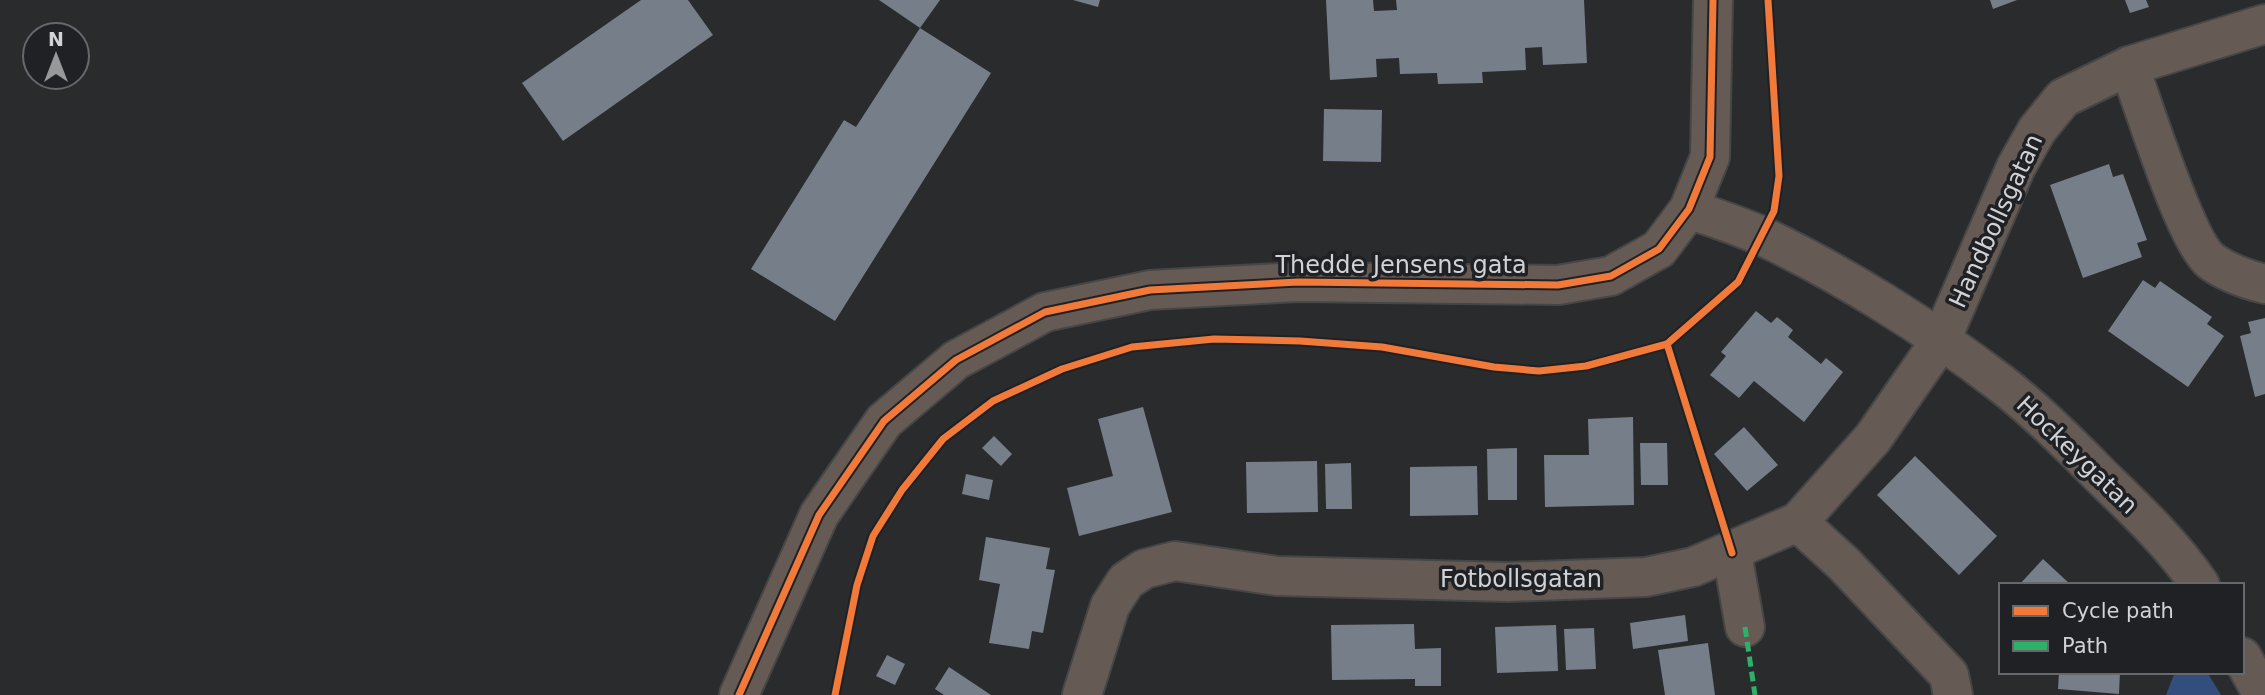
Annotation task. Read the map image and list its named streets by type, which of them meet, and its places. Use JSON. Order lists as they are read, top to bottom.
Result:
{
  "streets": {
    "street": [
      "Handbollsgatan",
      "Thedde Jensens gata",
      "Hockeygatan",
      "Fotbollsgatan"
    ]
  },
  "crossings": [
    ["Handbollsgatan", "Thedde Jensens gata"],
    ["Handbollsgatan", "Hockeygatan"],
    ["Handbollsgatan", "Fotbollsgatan"]
  ],
  "legend": ["Cycle path", "Path"],
  "north": "top"
}
